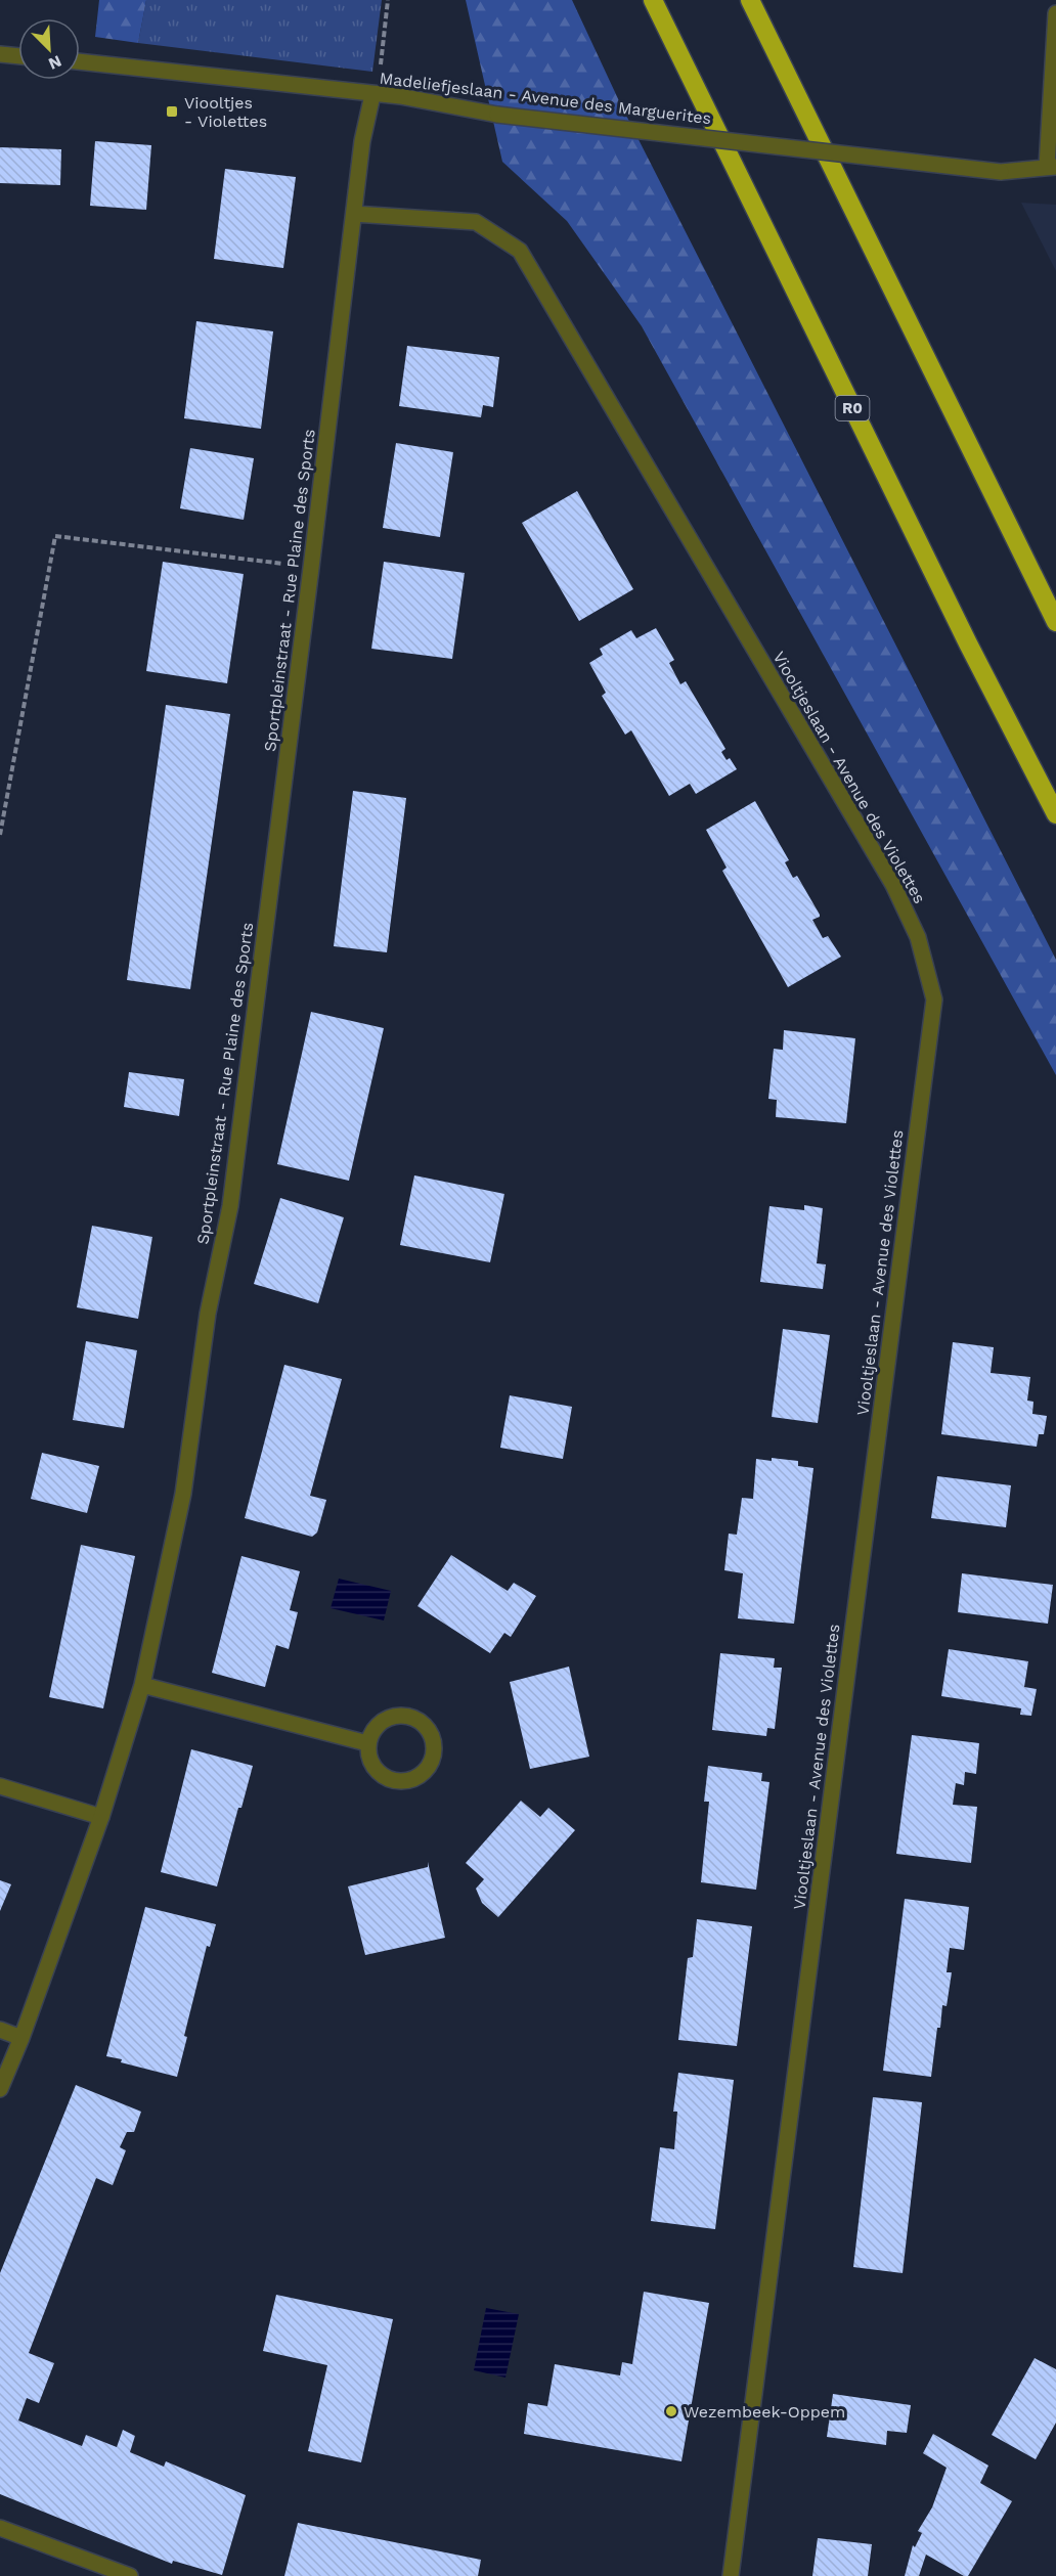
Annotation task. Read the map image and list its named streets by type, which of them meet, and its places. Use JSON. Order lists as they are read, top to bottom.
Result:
{
  "streets": {
    "highway": ["R0"],
    "street": ["Madeliefjeslaan - Avenue des Marguerites", "Sportpleinstraat - Rue Plaine des Sports", "Viooltjeslaan - Avenue des Violettes"]
  },
  "crossings": [
    ["Madeliefjeslaan - Avenue des Marguerites", "Sportpleinstraat - Rue Plaine des Sports"],
    ["Sportpleinstraat - Rue Plaine des Sports", "Viooltjeslaan - Avenue des Violettes"]
  ],
  "places": {
    "transit": ["Viooltjes - Violettes"],
    "other": ["Wezembeek-Oppem"]
  },
  "north": "bottom right"
}
